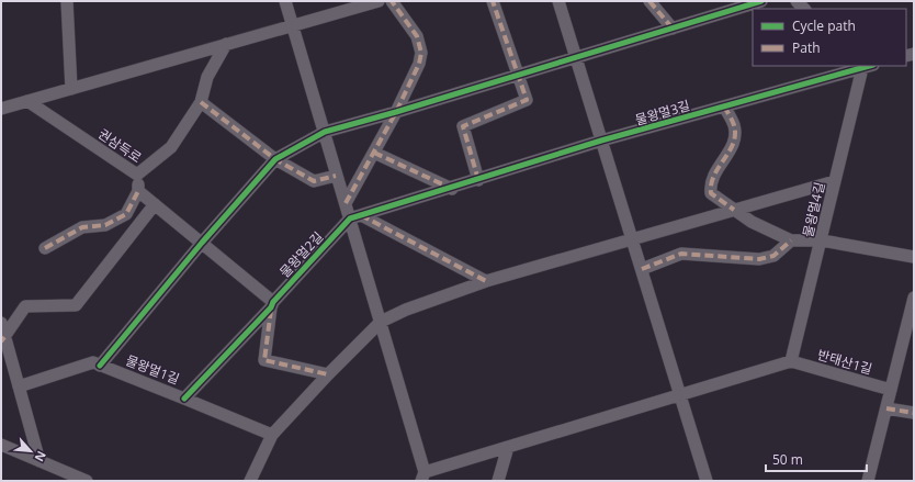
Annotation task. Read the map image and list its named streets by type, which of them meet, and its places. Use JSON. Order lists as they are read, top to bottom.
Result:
{
  "streets": {
    "street": [
      "물왕멀3길",
      "권삼득로",
      "물왕멀4길",
      "물왕멀2길",
      "반태산1길",
      "물왕멀1길"
    ]
  },
  "crossings": [
    ["물왕멀3길", "물왕멀4길"],
    ["물왕멀4길", "반태산1길"],
    ["물왕멀2길", "물왕멀1길"]
  ],
  "legend": ["Cycle path", "Path"],
  "scale_bar": "50 m",
  "north": "bottom right"
}
